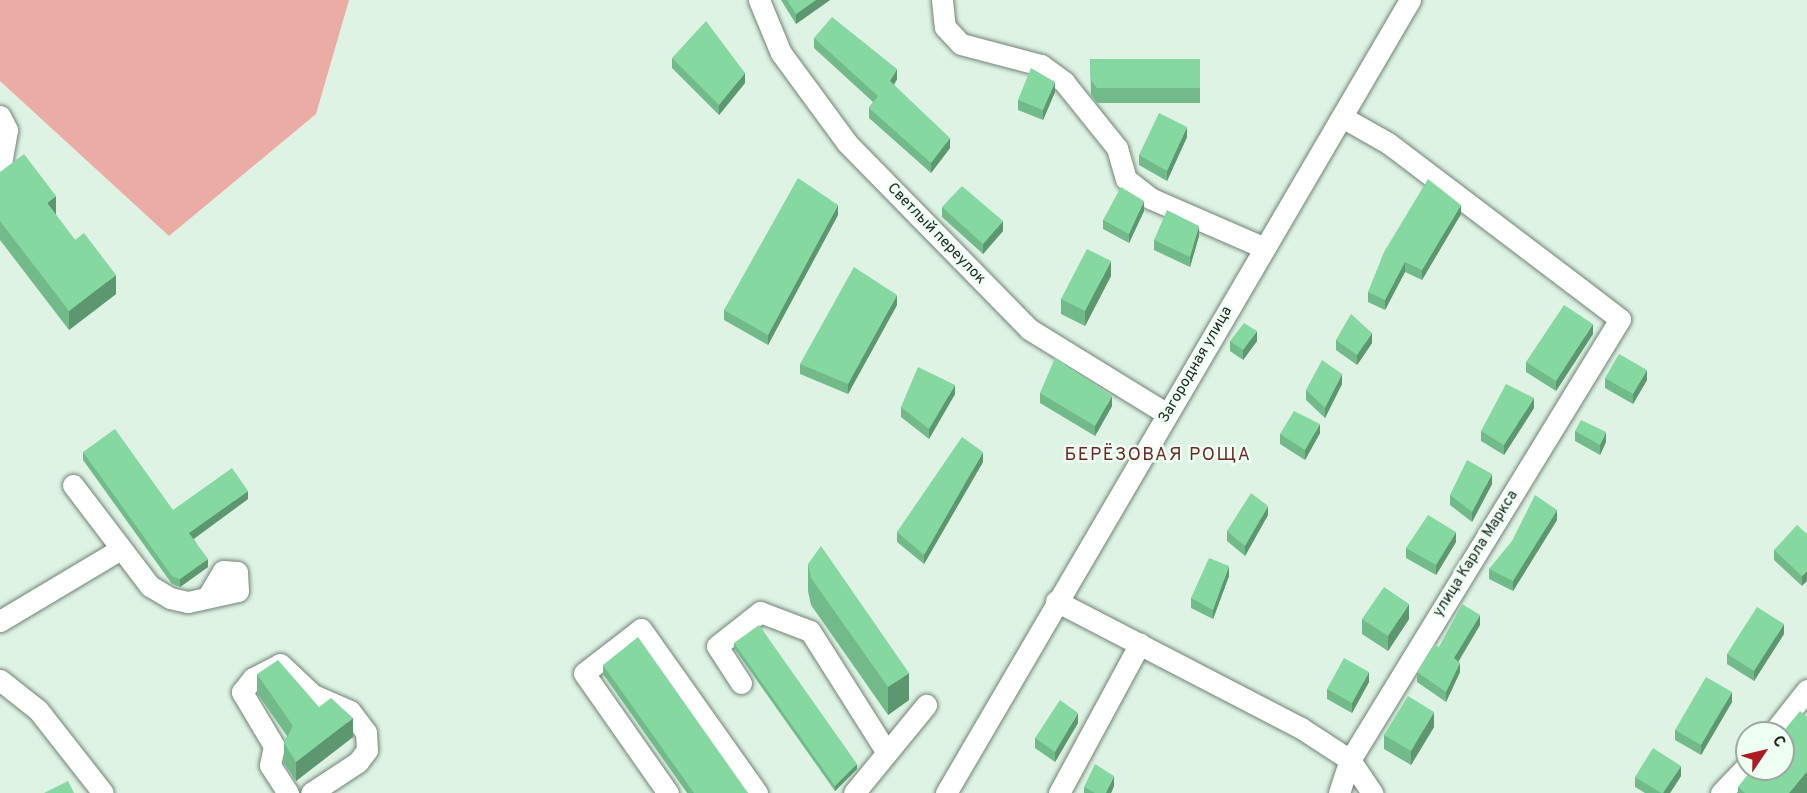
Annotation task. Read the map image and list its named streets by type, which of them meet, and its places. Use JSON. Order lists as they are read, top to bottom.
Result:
{
  "streets": {
    "street": ["Светлый переулок", "Загородная улица", "улица Карла Маркса"]
  },
  "crossings": [
    ["Светлый переулок", "Загородная улица"],
    ["Загородная улица", "улица Карла Маркса"]
  ],
  "districts": ["БЕРЁЗОВАЯ РОЩА"],
  "north": "top right"
}
